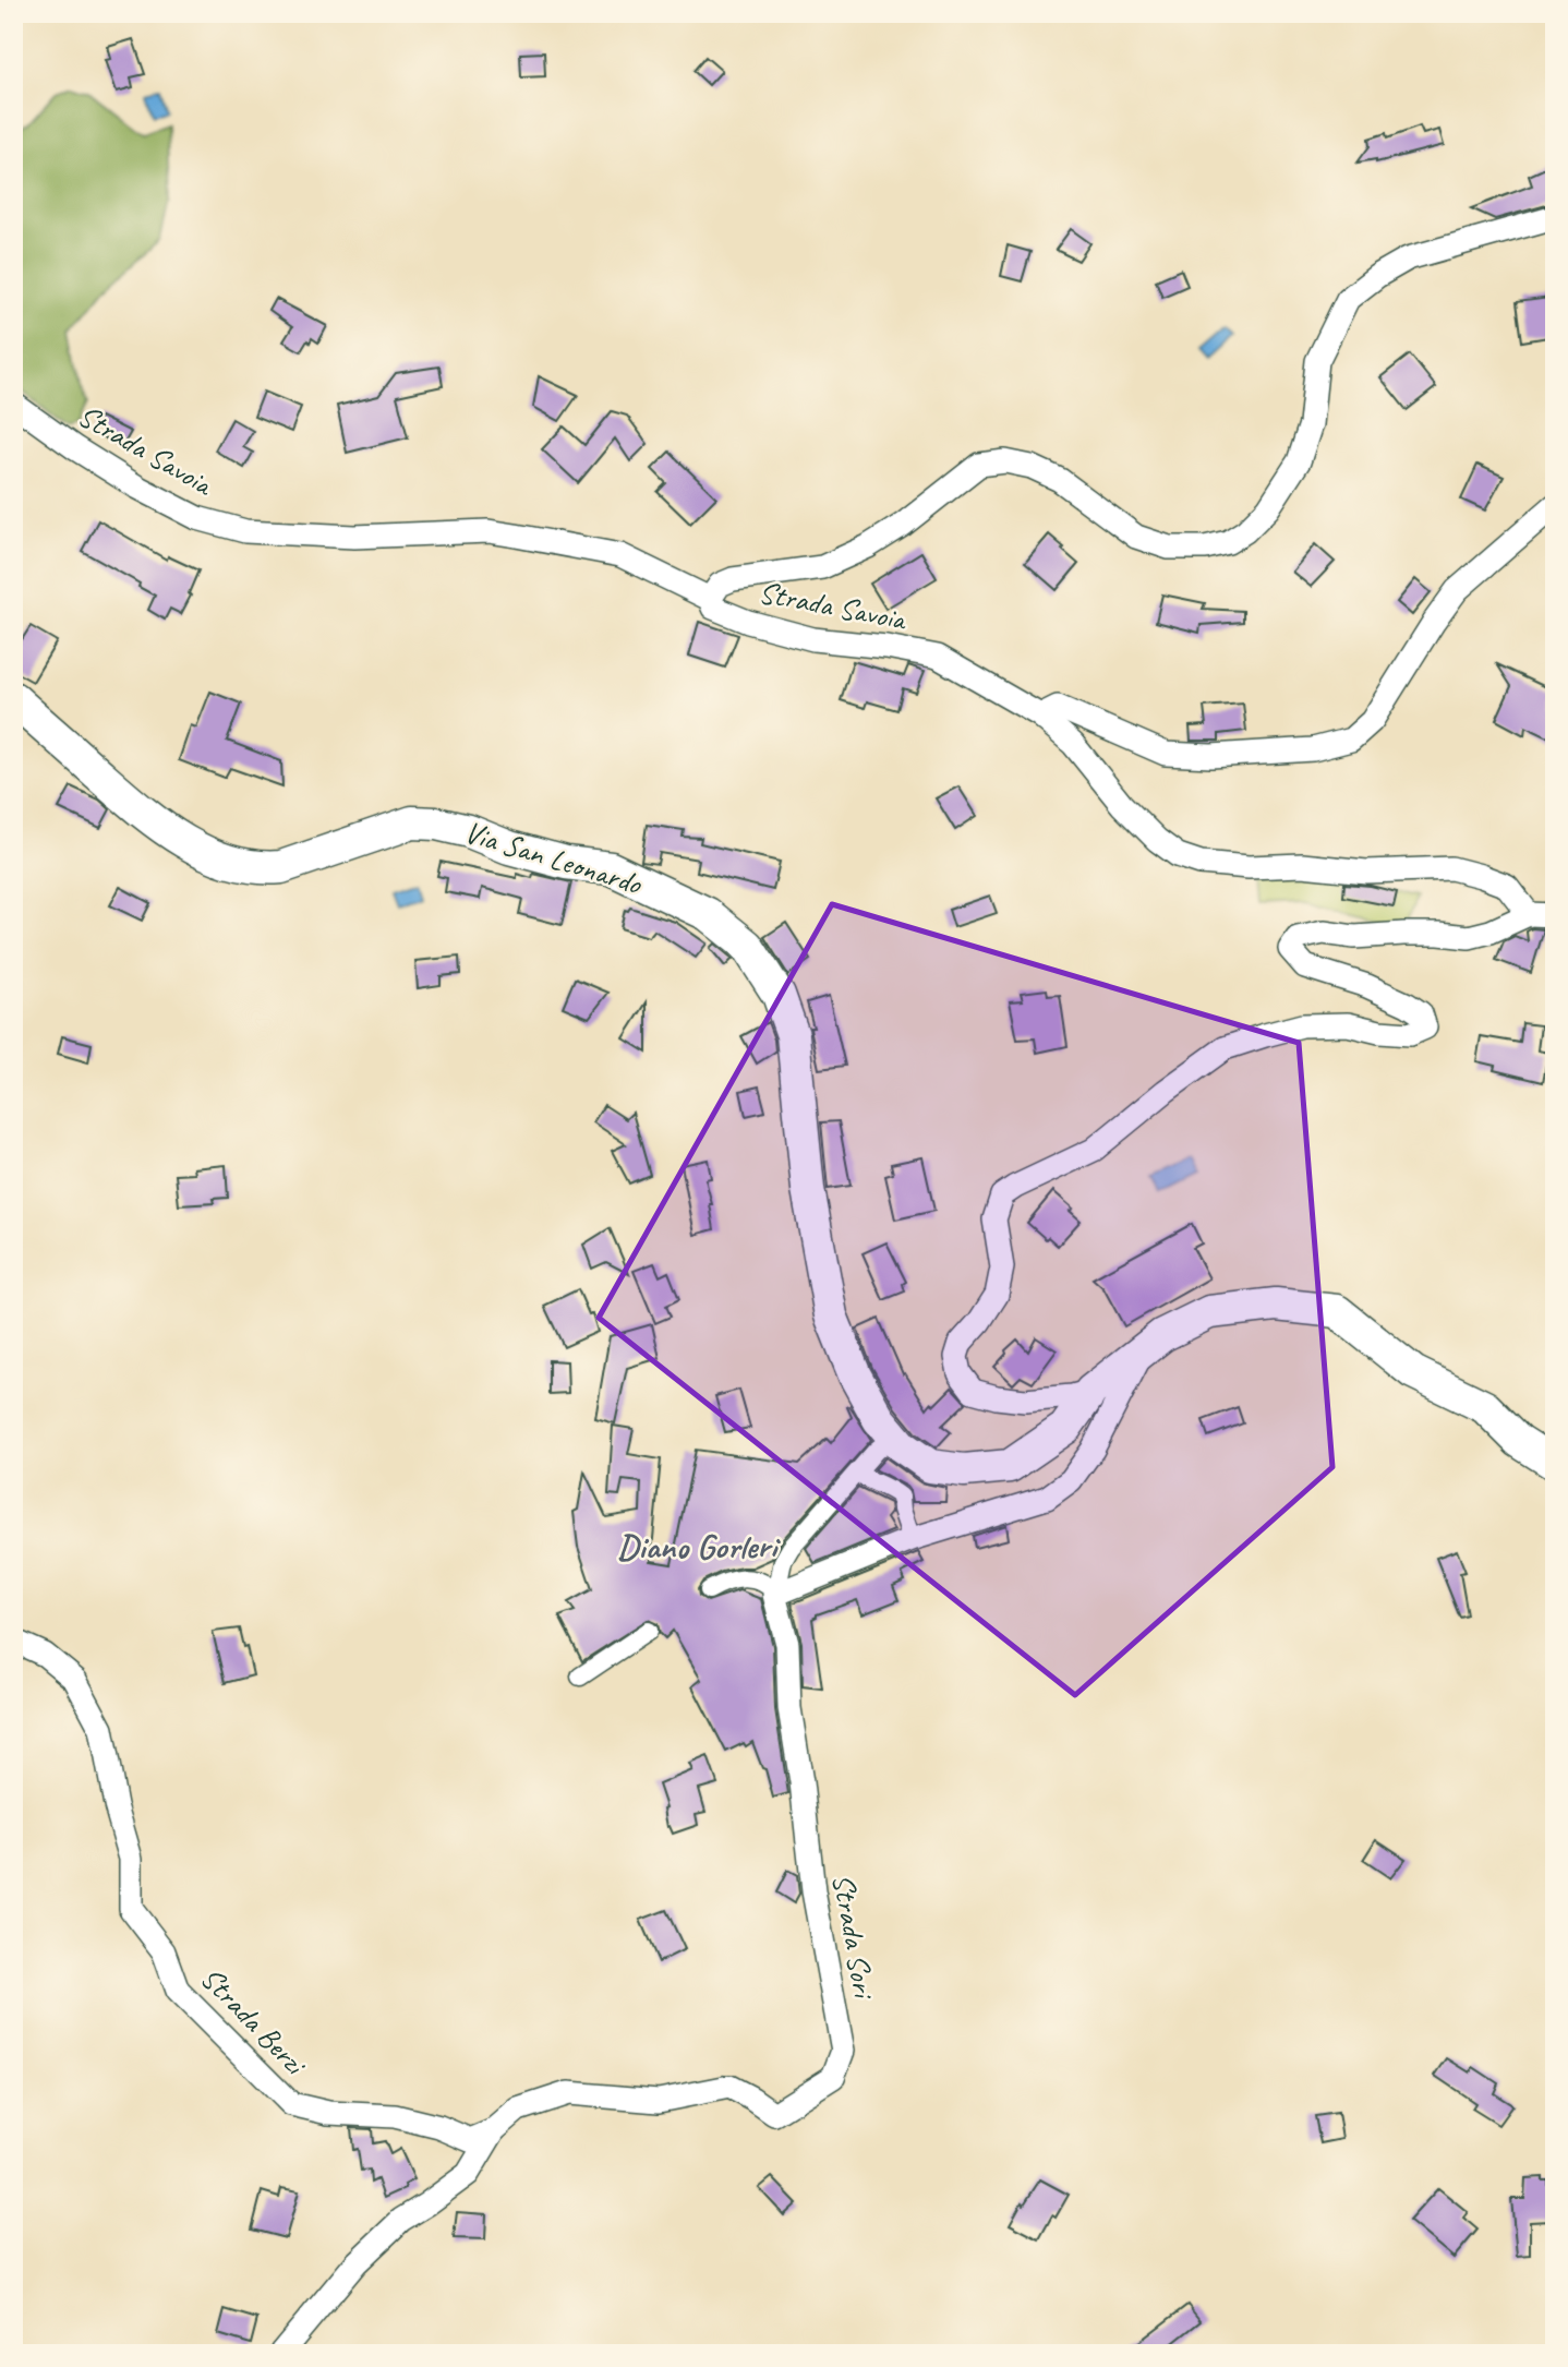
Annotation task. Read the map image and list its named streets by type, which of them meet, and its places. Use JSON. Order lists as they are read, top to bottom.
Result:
{
  "streets": {
    "main road": ["Via San Leonardo"],
    "street": ["Strada Savoia", "Strada Sori", "Strada Berzi"]
  },
  "crossings": [
    ["Strada Sori", "Strada Berzi"]
  ],
  "districts": ["Diano Gorleri"]
}
